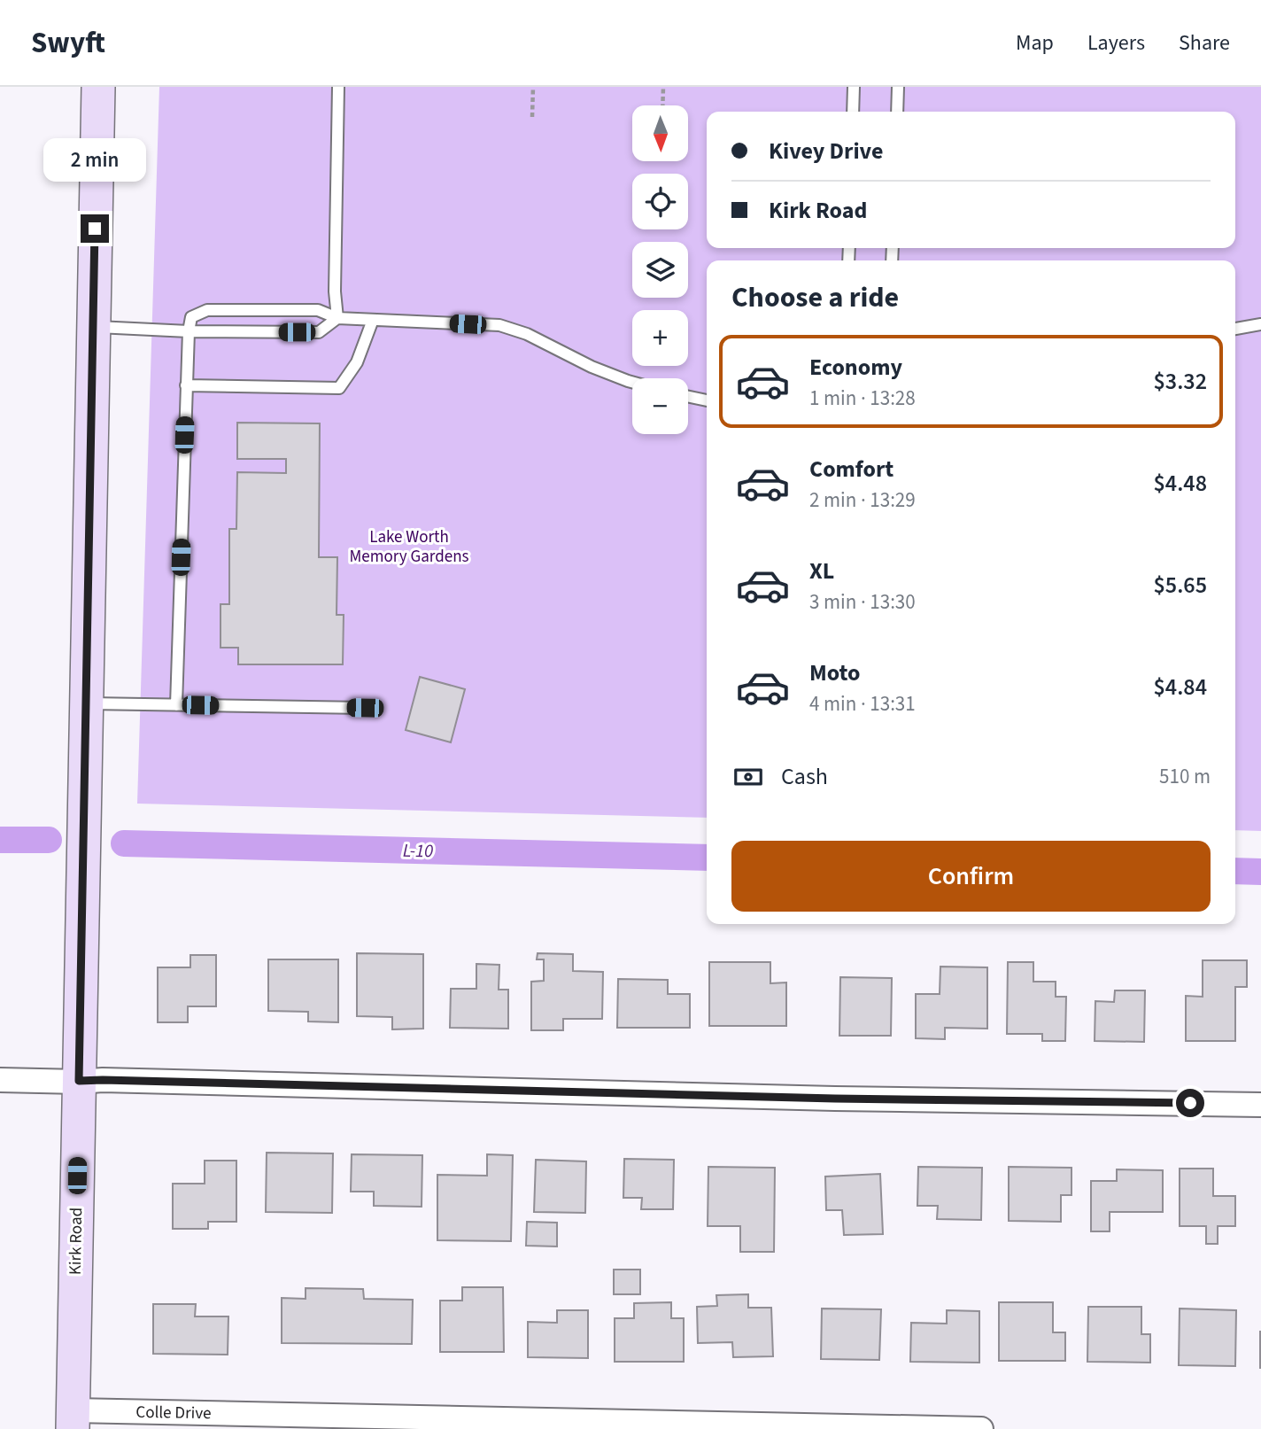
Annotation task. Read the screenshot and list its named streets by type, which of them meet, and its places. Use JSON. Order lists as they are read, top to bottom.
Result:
{
  "streets": {
    "street": ["Kirk Road", "Colle Drive"]
  },
  "crossings": [
    ["Kirk Road", "Colle Drive"]
  ],
  "water": ["L-10"],
  "parks": ["Lake Worth Memory Gardens"],
  "north": "bottom",
  "page": {
    "header": "Swyft",
    "nav": ["Map", "Layers", "Share"],
    "map_buttons": ["+", "−"],
    "banner": ["Kivey Drive", "Kirk Road"],
    "bubble": "2 min",
    "heading": "Choose a ride",
    "list": [
      {
        "name": "Economy",
        "note": "1 min · 13:28",
        "value": "$3.32"
      },
      {
        "name": "Comfort",
        "note": "2 min · 13:29",
        "value": "$4.48"
      },
      {
        "name": "XL",
        "note": "3 min · 13:30",
        "value": "$5.65"
      },
      {
        "name": "Moto",
        "note": "4 min · 13:31",
        "value": "$4.84"
      }
    ],
    "pay": ["Cash", "510 m"],
    "buttons": "Confirm"
  }
}
